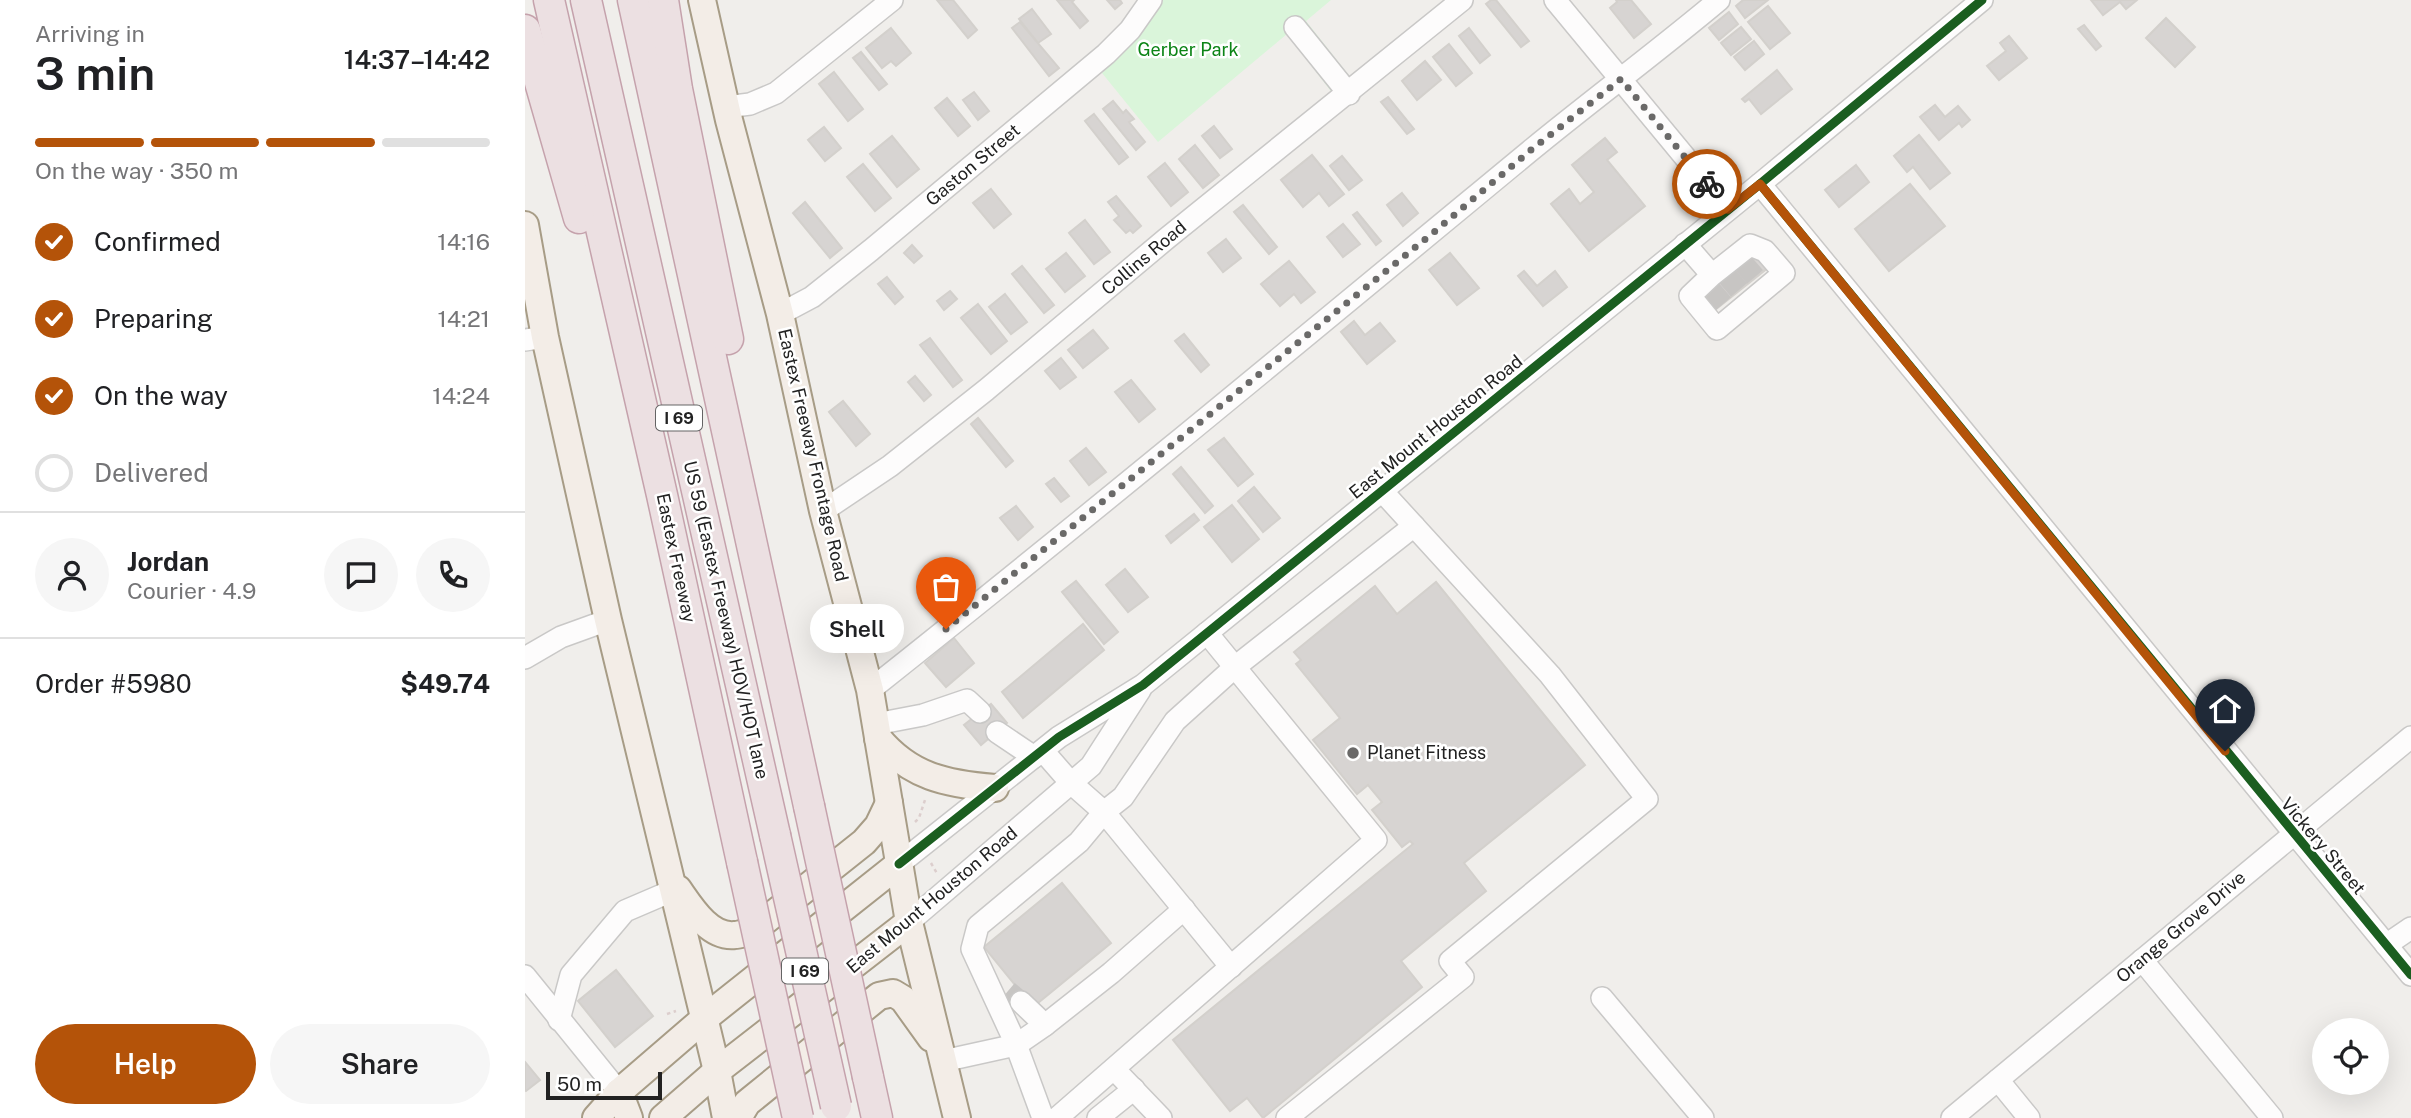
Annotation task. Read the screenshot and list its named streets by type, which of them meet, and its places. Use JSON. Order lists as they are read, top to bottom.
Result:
{
  "streets": {
    "highway": ["I 69", "Eastex Freeway", "US 59 (Eastex Freeway) HOV/HOT lane"],
    "main road": ["East Mount Houston Road", "Eastex Freeway Frontage Road"],
    "street": [
      "Gaston Street",
      "Collins Road",
      "Vickery Street",
      "Orange Grove Drive"
    ]
  },
  "crossings": [
    ["Gaston Street", "Eastex Freeway Frontage Road"],
    ["Collins Road", "Eastex Freeway Frontage Road"],
    ["East Mount Houston Road", "Eastex Freeway Frontage Road"],
    ["East Mount Houston Road", "Vickery Street"],
    ["Vickery Street", "Orange Grove Drive"]
  ],
  "parks": ["Gerber Park"],
  "places": ["Shell", "Planet Fitness"],
  "scale_bar": "50 m",
  "page": {
    "heading": ["3 min", "Arriving in", "14:37–14:42"],
    "panel": [
      "Jordan",
      "Courier · 4.9",
      "Order #5980",
      "$49.74"
    ],
    "bar": "On the way · 350 m",
    "list": [
      ["Confirmed", "14:16"],
      ["Preparing", "14:21"],
      ["On the way", "14:24"],
      "Delivered"
    ],
    "bubble": "Shell",
    "buttons": ["Help", "Share"],
    "scale": "50 m"
  }
}
